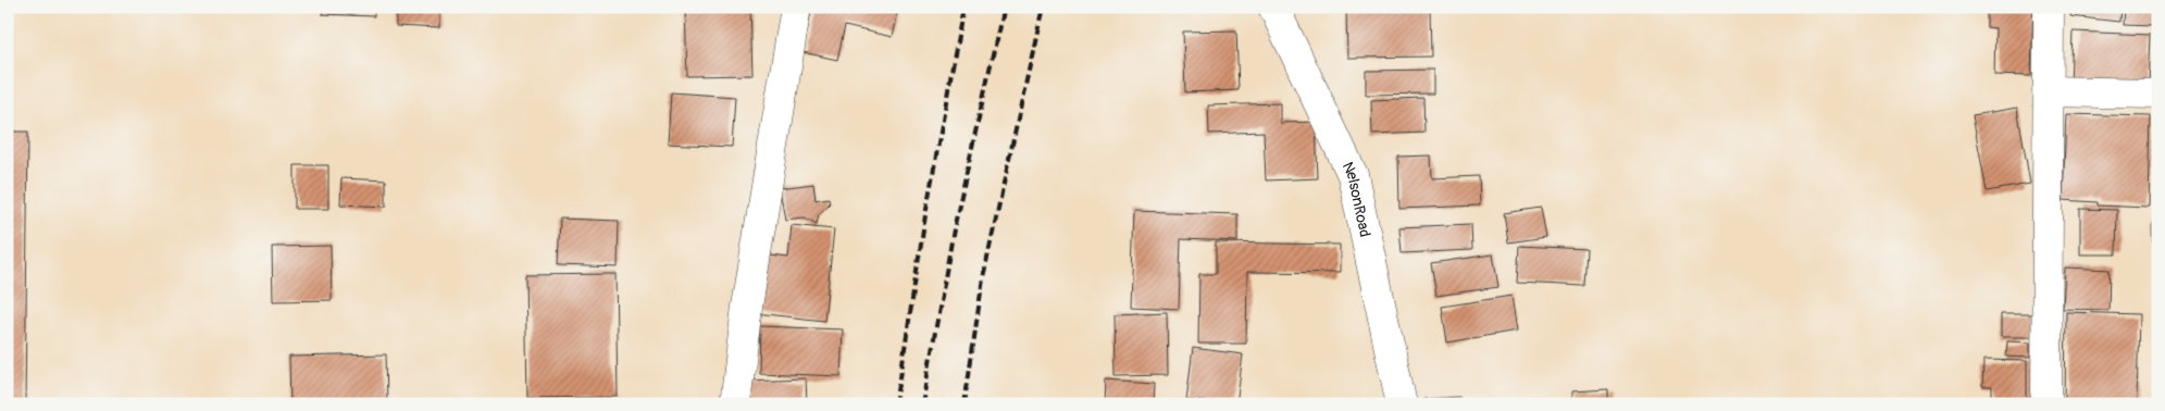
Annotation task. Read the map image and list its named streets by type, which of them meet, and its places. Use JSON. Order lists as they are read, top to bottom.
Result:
{
  "streets": {
    "street": ["NelsonRoad"]
  }
}
